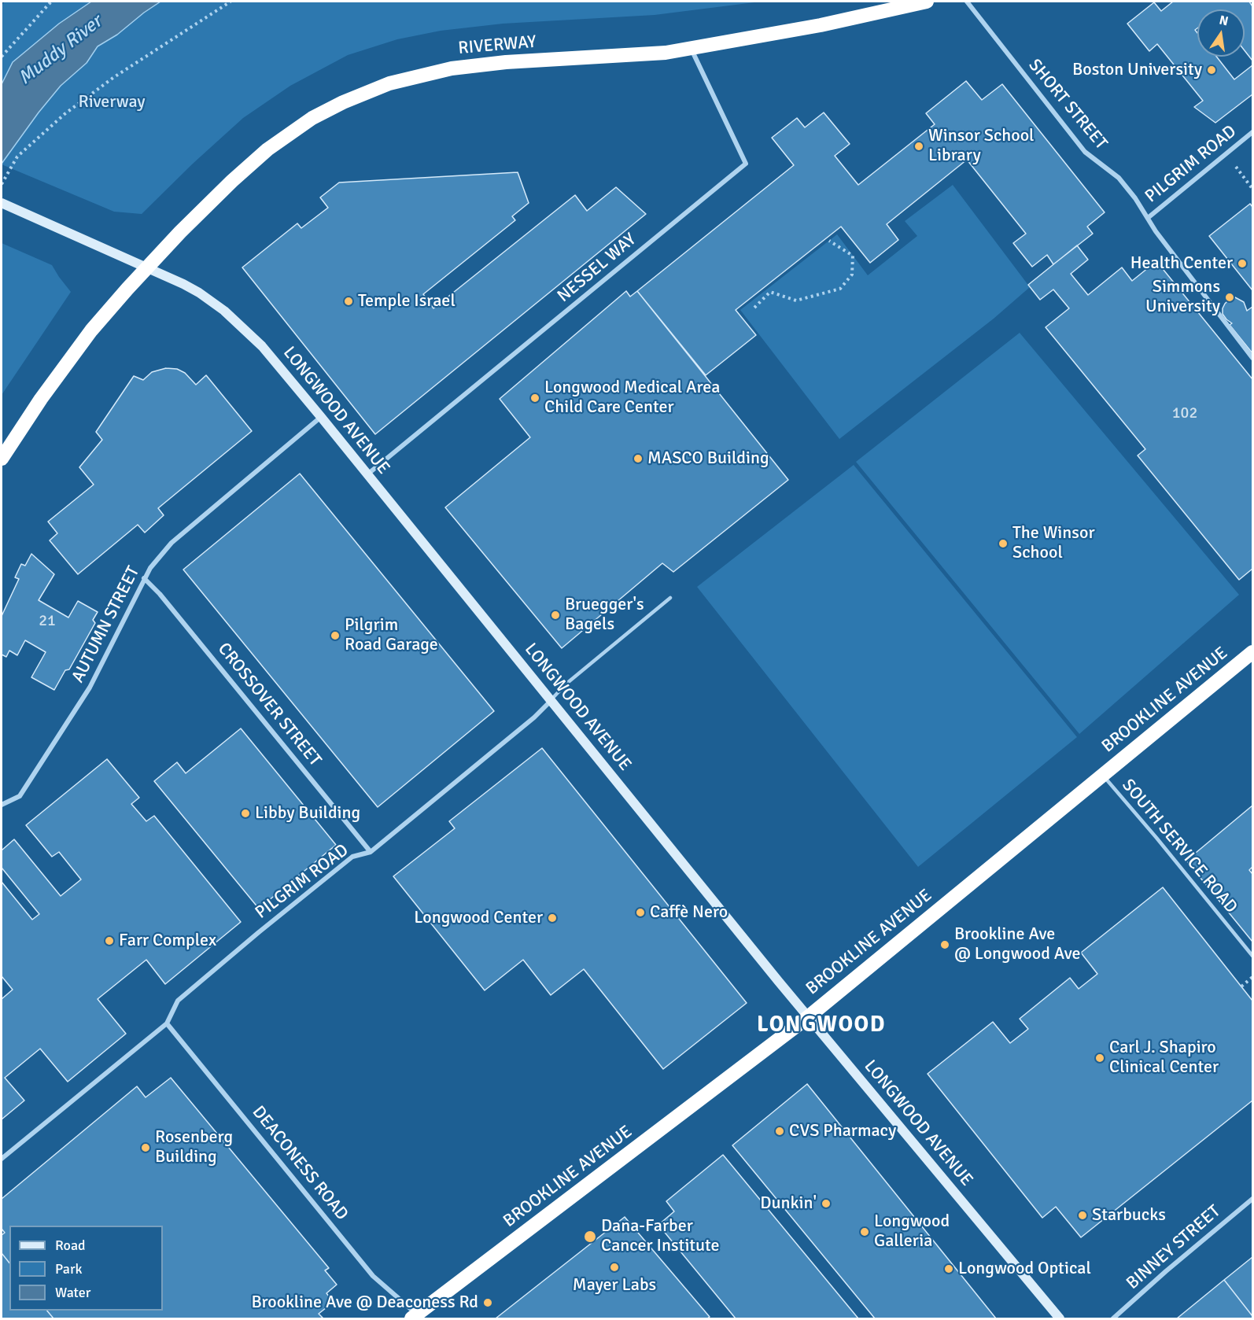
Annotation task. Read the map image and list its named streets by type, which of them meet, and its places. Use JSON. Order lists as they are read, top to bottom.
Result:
{
  "streets": {
    "highway": ["RIVERWAY", "BROOKLINE AVENUE"],
    "main road": ["LONGWOOD AVENUE"],
    "street": [
      "SHORT STREET",
      "PILGRIM ROAD",
      "NESSEL WAY",
      "AUTUMN STREET",
      "CROSSOVER STREET",
      "DEACONESS ROAD",
      "BINNEY STREET"
    ],
    "lane": ["SOUTH SERVICE ROAD"]
  },
  "crossings": [
    ["RIVERWAY", "NESSEL WAY"],
    ["RIVERWAY", "LONGWOOD AVENUE"],
    ["SHORT STREET", "PILGRIM ROAD"],
    ["PILGRIM ROAD", "LONGWOOD AVENUE"],
    ["PILGRIM ROAD", "CROSSOVER STREET"],
    ["PILGRIM ROAD", "DEACONESS ROAD"],
    ["NESSEL WAY", "LONGWOOD AVENUE"],
    ["LONGWOOD AVENUE", "AUTUMN STREET"],
    ["LONGWOOD AVENUE", "BROOKLINE AVENUE"],
    ["AUTUMN STREET", "CROSSOVER STREET"],
    ["BROOKLINE AVENUE", "SOUTH SERVICE ROAD"],
    ["BROOKLINE AVENUE", "DEACONESS ROAD"]
  ],
  "districts": ["LONGWOOD"],
  "water": ["Muddy River"],
  "parks": ["Riverway"],
  "places": [
    "Boston University",
    "Winsor School Library",
    "Health Center",
    "Simmons University",
    "Temple Israel",
    "Longwood Medical Area Child Care Center",
    "MASCO Building",
    "The Winsor School",
    "Bruegger's Bagels",
    "Pilgrim Road Garage",
    "Libby Building",
    "Caffè Nero",
    "Longwood Center",
    "Farr Complex",
    "Brookline Ave @ Longwood Ave",
    "Carl J. Shapiro Clinical Center",
    "CVS Pharmacy",
    "Rosenberg Building",
    "Dunkin'",
    "Starbucks",
    "Longwood Galleria",
    "Dana-Farber Cancer Institute",
    "Mayer Labs",
    "Longwood Optical",
    "Brookline Ave @ Deaconess Rd"
  ],
  "house_numbers": ["102", "21"],
  "legend": ["Road", "Park", "Water"],
  "north": "top"
}
